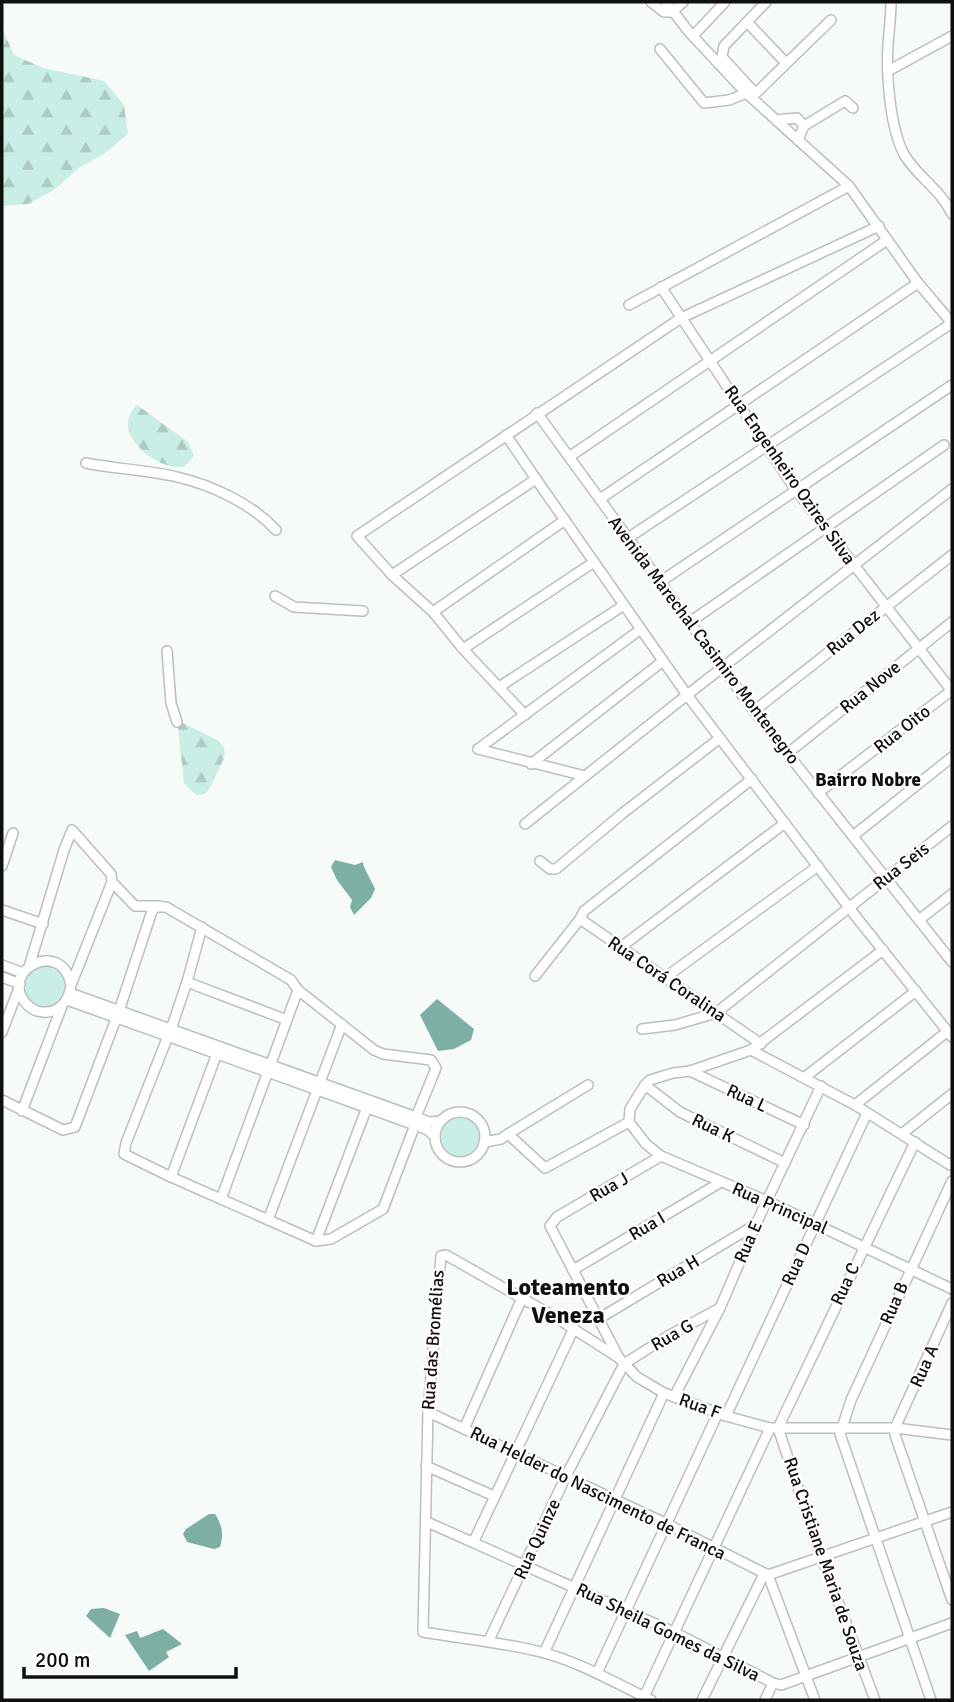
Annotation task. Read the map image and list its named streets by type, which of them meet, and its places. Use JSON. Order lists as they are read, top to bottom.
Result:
{
  "streets": {
    "street": [
      "Rua Engenheiro Ozires Silva",
      "Rua Dez",
      "Avenida Marechal Casimiro Montenegro",
      "Rua Nove",
      "Rua Oito",
      "Rua Seis",
      "Rua Corá Coralina",
      "Rua L",
      "Rua K",
      "Rua J",
      "Rua Principal",
      "Rua I",
      "Rua E",
      "Rua D",
      "Rua H",
      "Rua C",
      "Rua B",
      "Rua G",
      "Rua das Bromélias",
      "Rua A",
      "Rua F",
      "Rua Helder do Nascimento de Franca",
      "Rua Quinze",
      "Rua Cristiane Maria de Souza",
      "Rua Sheila Gomes da Silva"
    ]
  },
  "crossings": [
    ["Rua Engenheiro Ozires Silva", "Rua Dez"],
    ["Rua Engenheiro Ozires Silva", "Rua Nove"],
    ["Rua Engenheiro Ozires Silva", "Rua Oito"],
    ["Rua Dez", "Avenida Marechal Casimiro Montenegro"],
    ["Avenida Marechal Casimiro Montenegro", "Rua Nove"],
    ["Avenida Marechal Casimiro Montenegro", "Rua Oito"],
    ["Avenida Marechal Casimiro Montenegro", "Rua Seis"],
    ["Rua Seis", "Rua Corá Coralina"],
    ["Rua L", "Rua E"],
    ["Rua K", "Rua E"],
    ["Rua J", "Rua Principal"],
    ["Rua J", "Rua F"],
    ["Rua Principal", "Rua I"],
    ["Rua Principal", "Rua E"],
    ["Rua Principal", "Rua D"],
    ["Rua Principal", "Rua C"],
    ["Rua Principal", "Rua B"],
    ["Rua I", "Rua F"],
    ["Rua E", "Rua H"],
    ["Rua E", "Rua G"],
    ["Rua E", "Rua F"],
    ["Rua E", "Rua Helder do Nascimento de Franca"],
    ["Rua E", "Rua Sheila Gomes da Silva"],
    ["Rua D", "Rua F"],
    ["Rua D", "Rua Helder do Nascimento de Franca"],
    ["Rua D", "Rua Sheila Gomes da Silva"],
    ["Rua H", "Rua F"],
    ["Rua C", "Rua F"],
    ["Rua C", "Rua Helder do Nascimento de Franca"],
    ["Rua C", "Rua Cristiane Maria de Souza"],
    ["Rua C", "Rua Sheila Gomes da Silva"],
    ["Rua B", "Rua F"],
    ["Rua G", "Rua das Bromélias"],
    ["Rua G", "Rua F"],
    ["Rua G", "Rua Quinze"],
    ["Rua das Bromélias", "Rua F"],
    ["Rua das Bromélias", "Rua Helder do Nascimento de Franca"],
    ["Rua das Bromélias", "Rua Quinze"],
    ["Rua das Bromélias", "Rua Sheila Gomes da Silva"],
    ["Rua A", "Rua F"],
    ["Rua F", "Rua Quinze"],
    ["Rua F", "Rua Cristiane Maria de Souza"],
    ["Rua Helder do Nascimento de Franca", "Rua Quinze"],
    ["Rua Quinze", "Rua Sheila Gomes da Silva"],
    ["Rua Cristiane Maria de Souza", "Rua Sheila Gomes da Silva"]
  ],
  "districts": ["Bairro Nobre", "Loteamento Veneza"],
  "scale_bar": "200 m"
}
